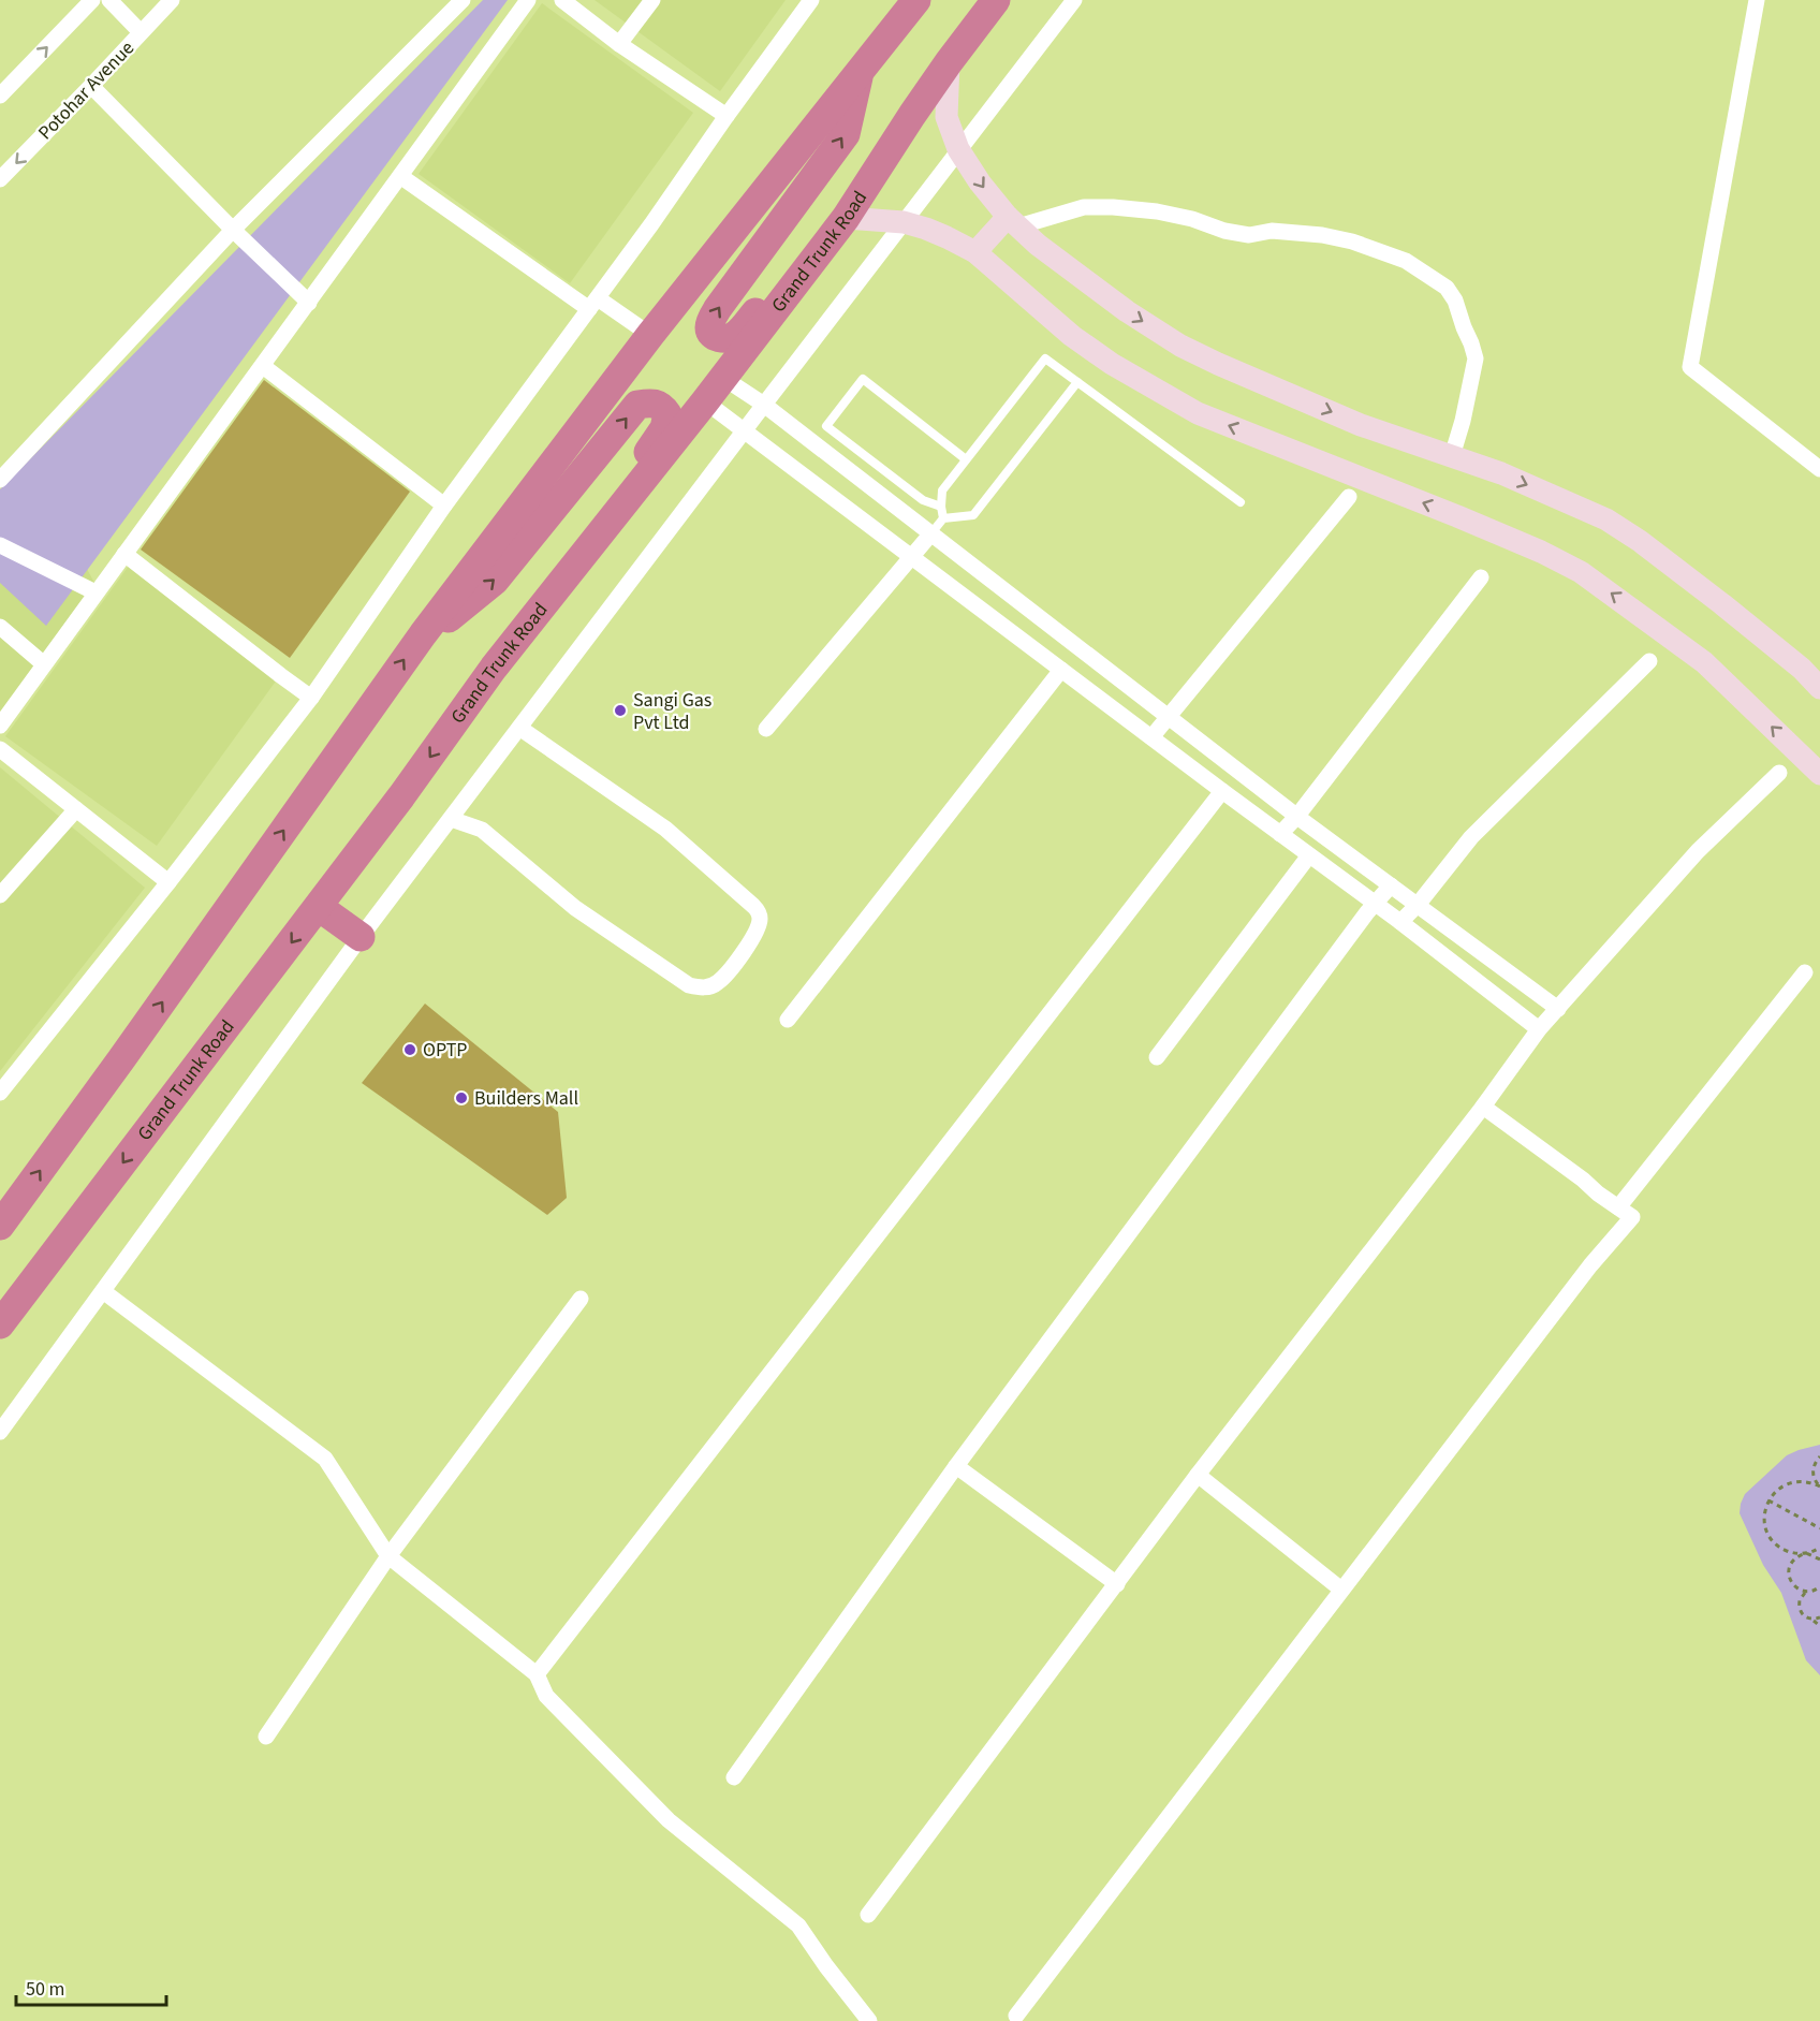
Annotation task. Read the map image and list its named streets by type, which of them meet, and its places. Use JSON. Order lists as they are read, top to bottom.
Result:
{
  "streets": {
    "highway": ["Grand Trunk Road"],
    "street": ["Potohar Avenue"]
  },
  "places": ["Sangi Gas Pvt Ltd", "OPTP", "Builders Mall"],
  "scale_bar": "50 m"
}
